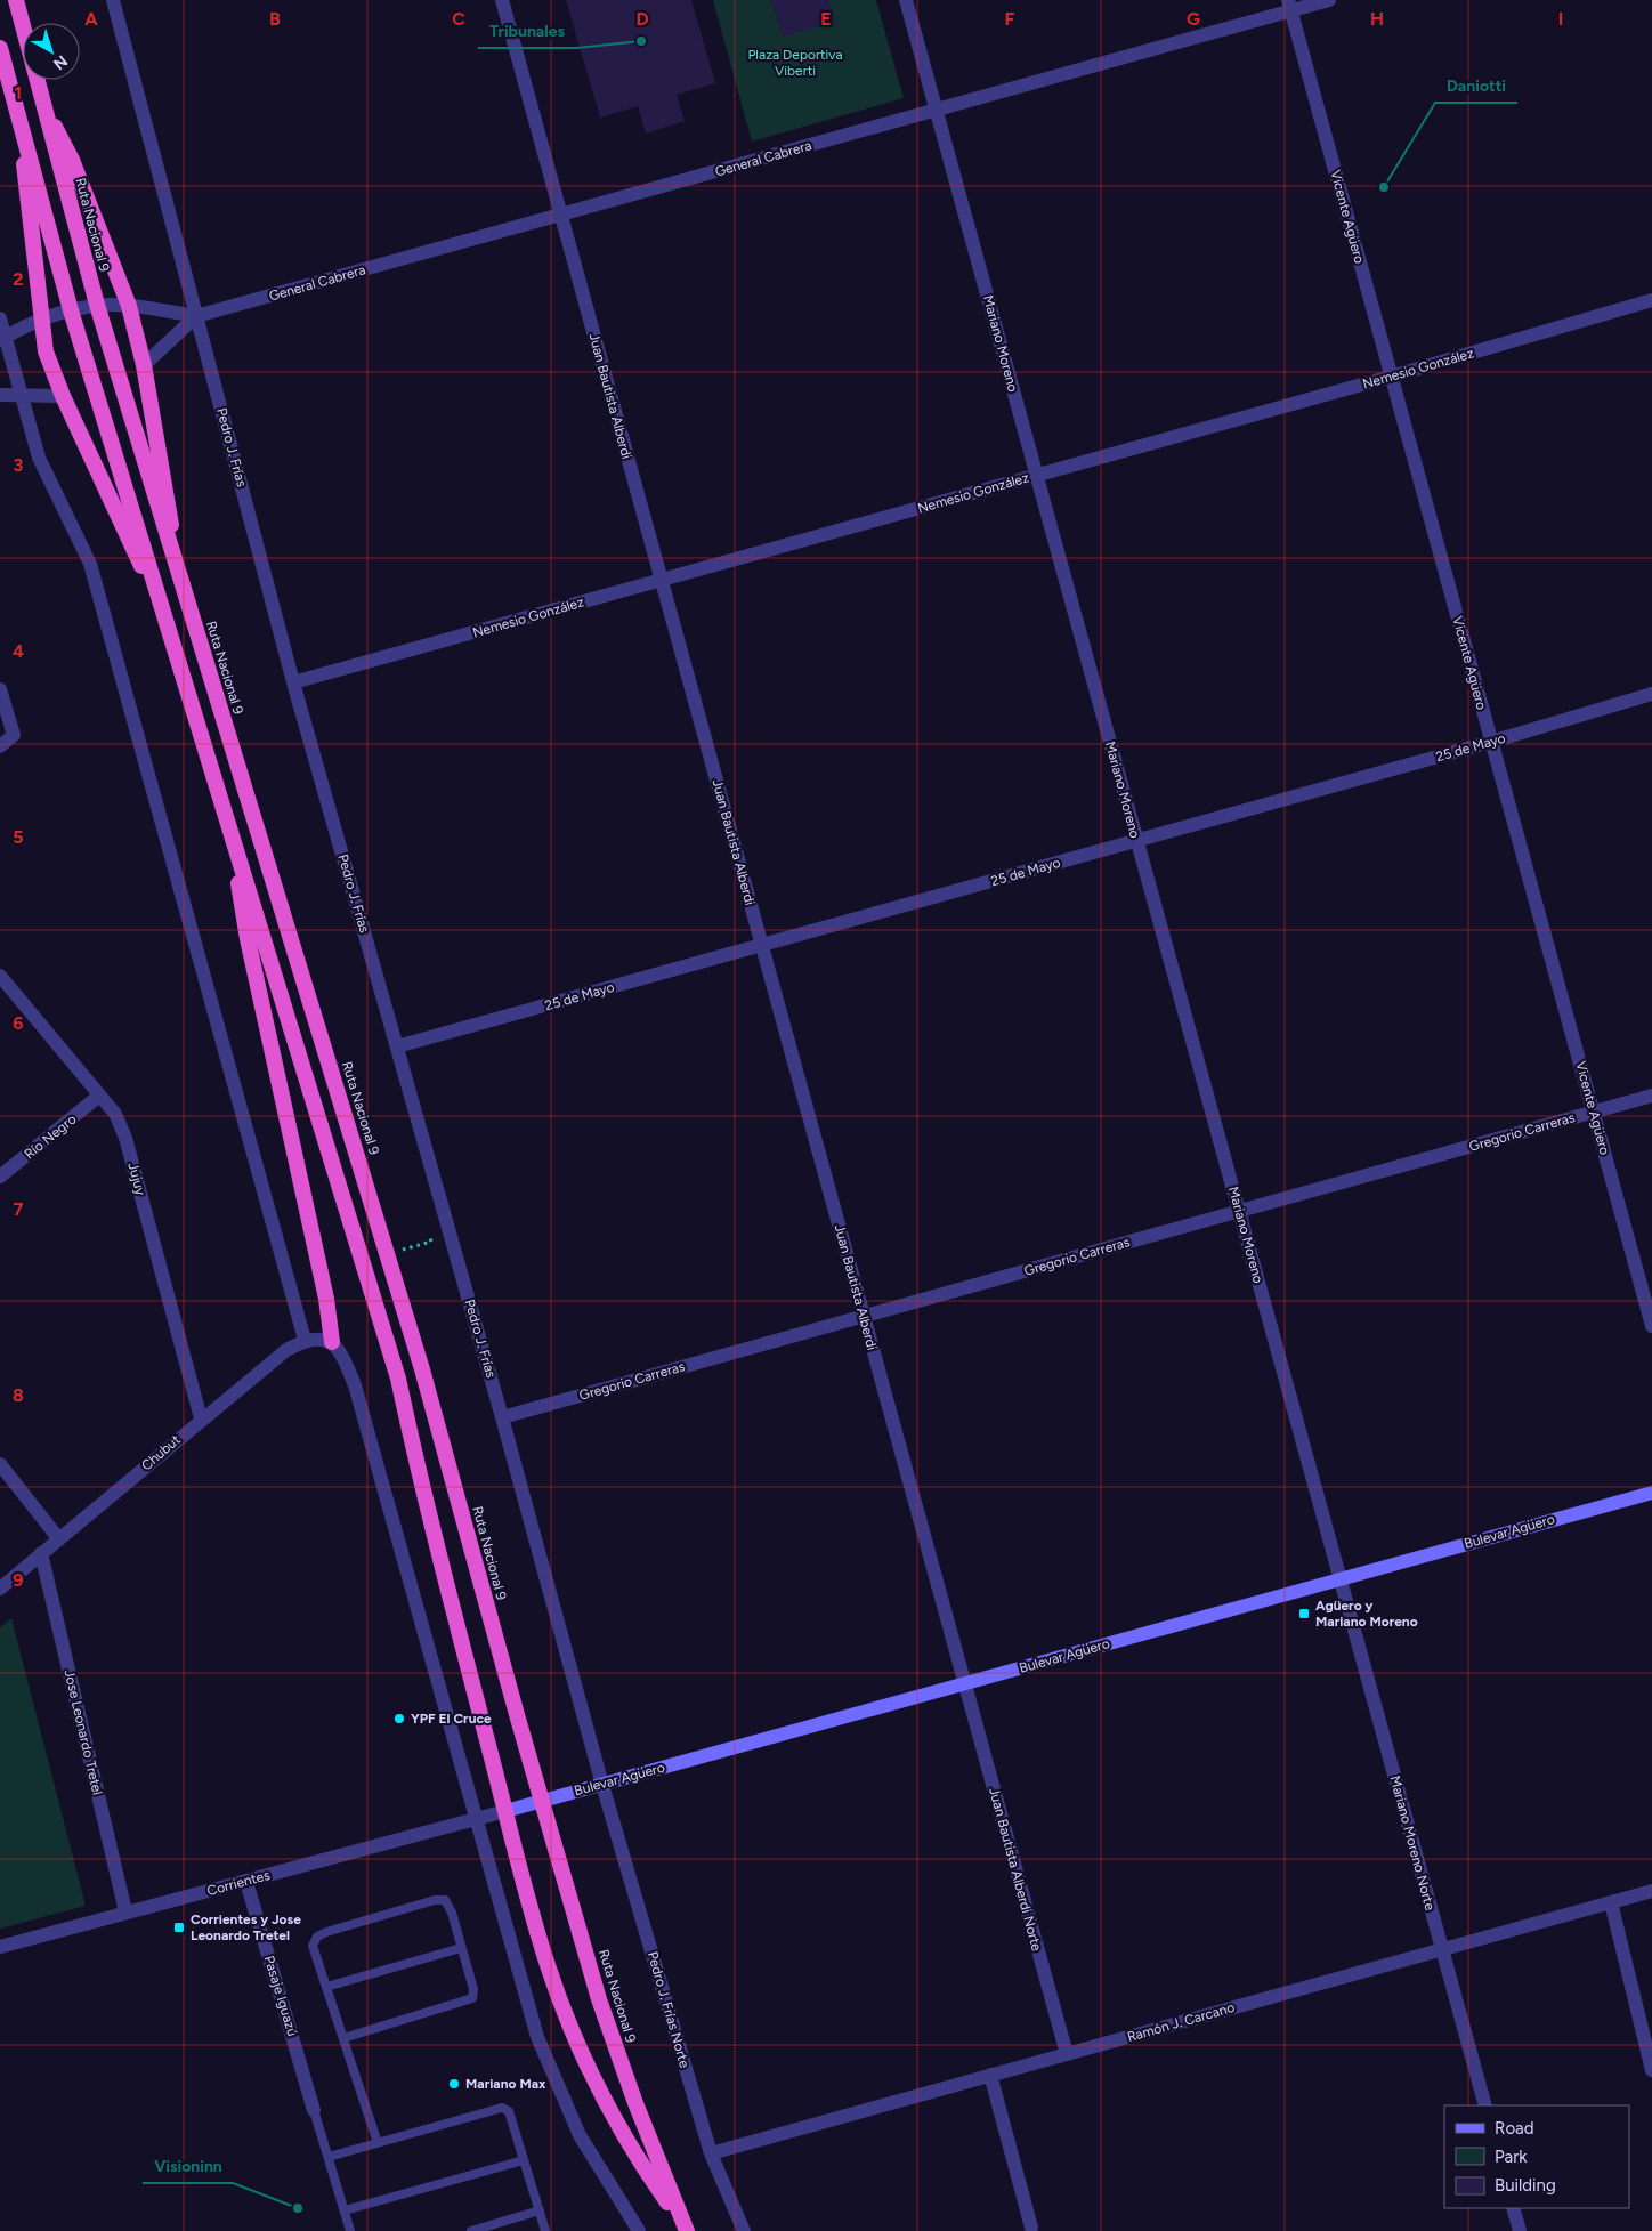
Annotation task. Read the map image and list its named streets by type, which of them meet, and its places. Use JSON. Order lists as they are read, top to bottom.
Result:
{
  "streets": {
    "highway": ["Ruta Nacional 9"],
    "main road": ["Bulevar Agüero"],
    "street": [
      "General Cabrera",
      "Vicente Agüero",
      "Mariano Moreno",
      "Nemesio González",
      "Juan Bautista Alberdi",
      "Pedro J. Frías",
      "25 de Mayo",
      "Gregorio Carreras",
      "Río Negro",
      "Jujuy",
      "Chubut",
      "Jose Leonardo Tretel",
      "Mariano Moreno Norte",
      "Juan Bautista Alberdi Norte",
      "Corrientes",
      "Pasaje Iguazú",
      "Pedro J. Frías Norte",
      "Ramón J. Carcano"
    ]
  },
  "crossings": [
    ["General Cabrera", "Vicente Agüero"],
    ["General Cabrera", "Mariano Moreno"],
    ["General Cabrera", "Juan Bautista Alberdi"],
    ["General Cabrera", "Pedro J. Frías"],
    ["Vicente Agüero", "Nemesio González"],
    ["Vicente Agüero", "25 de Mayo"],
    ["Vicente Agüero", "Gregorio Carreras"],
    ["Ruta Nacional 9", "Bulevar Agüero"],
    ["Mariano Moreno", "Nemesio González"],
    ["Mariano Moreno", "25 de Mayo"],
    ["Mariano Moreno", "Gregorio Carreras"],
    ["Mariano Moreno", "Bulevar Agüero"],
    ["Mariano Moreno", "Mariano Moreno Norte"],
    ["Nemesio González", "Juan Bautista Alberdi"],
    ["Nemesio González", "Pedro J. Frías"],
    ["Juan Bautista Alberdi", "25 de Mayo"],
    ["Juan Bautista Alberdi", "Gregorio Carreras"],
    ["Juan Bautista Alberdi", "Bulevar Agüero"],
    ["Juan Bautista Alberdi", "Juan Bautista Alberdi Norte"],
    ["Pedro J. Frías", "25 de Mayo"],
    ["Pedro J. Frías", "Gregorio Carreras"],
    ["Pedro J. Frías", "Bulevar Agüero"],
    ["Pedro J. Frías", "Pedro J. Frías Norte"],
    ["Río Negro", "Jujuy"],
    ["Jujuy", "Chubut"],
    ["Chubut", "Jose Leonardo Tretel"],
    ["Bulevar Agüero", "Mariano Moreno Norte"],
    ["Bulevar Agüero", "Juan Bautista Alberdi Norte"],
    ["Bulevar Agüero", "Corrientes"],
    ["Bulevar Agüero", "Pedro J. Frías Norte"],
    ["Jose Leonardo Tretel", "Corrientes"],
    ["Mariano Moreno Norte", "Ramón J. Carcano"],
    ["Juan Bautista Alberdi Norte", "Ramón J. Carcano"],
    ["Corrientes", "Pasaje Iguazú"],
    ["Pedro J. Frías Norte", "Ramón J. Carcano"]
  ],
  "parks": ["Plaza Deportiva Viberti"],
  "places": {
    "other": [
      "Tribunales",
      "Daniotti",
      "YPF El Cruce",
      "Mariano Max",
      "Visioninn"
    ],
    "transit": ["Agüero y Mariano Moreno", "Corrientes y Jose Leonardo Tretel"]
  },
  "legend": ["Road", "Park", "Building"],
  "north": "bottom right",
  "grid": {
    "columns": [
      "A",
      "B",
      "C",
      "D",
      "E",
      "F",
      "G",
      "H",
      "I"
    ],
    "rows": [
      "1",
      "2",
      "3",
      "4",
      "5",
      "6",
      "7",
      "8",
      "9"
    ]
  }
}
